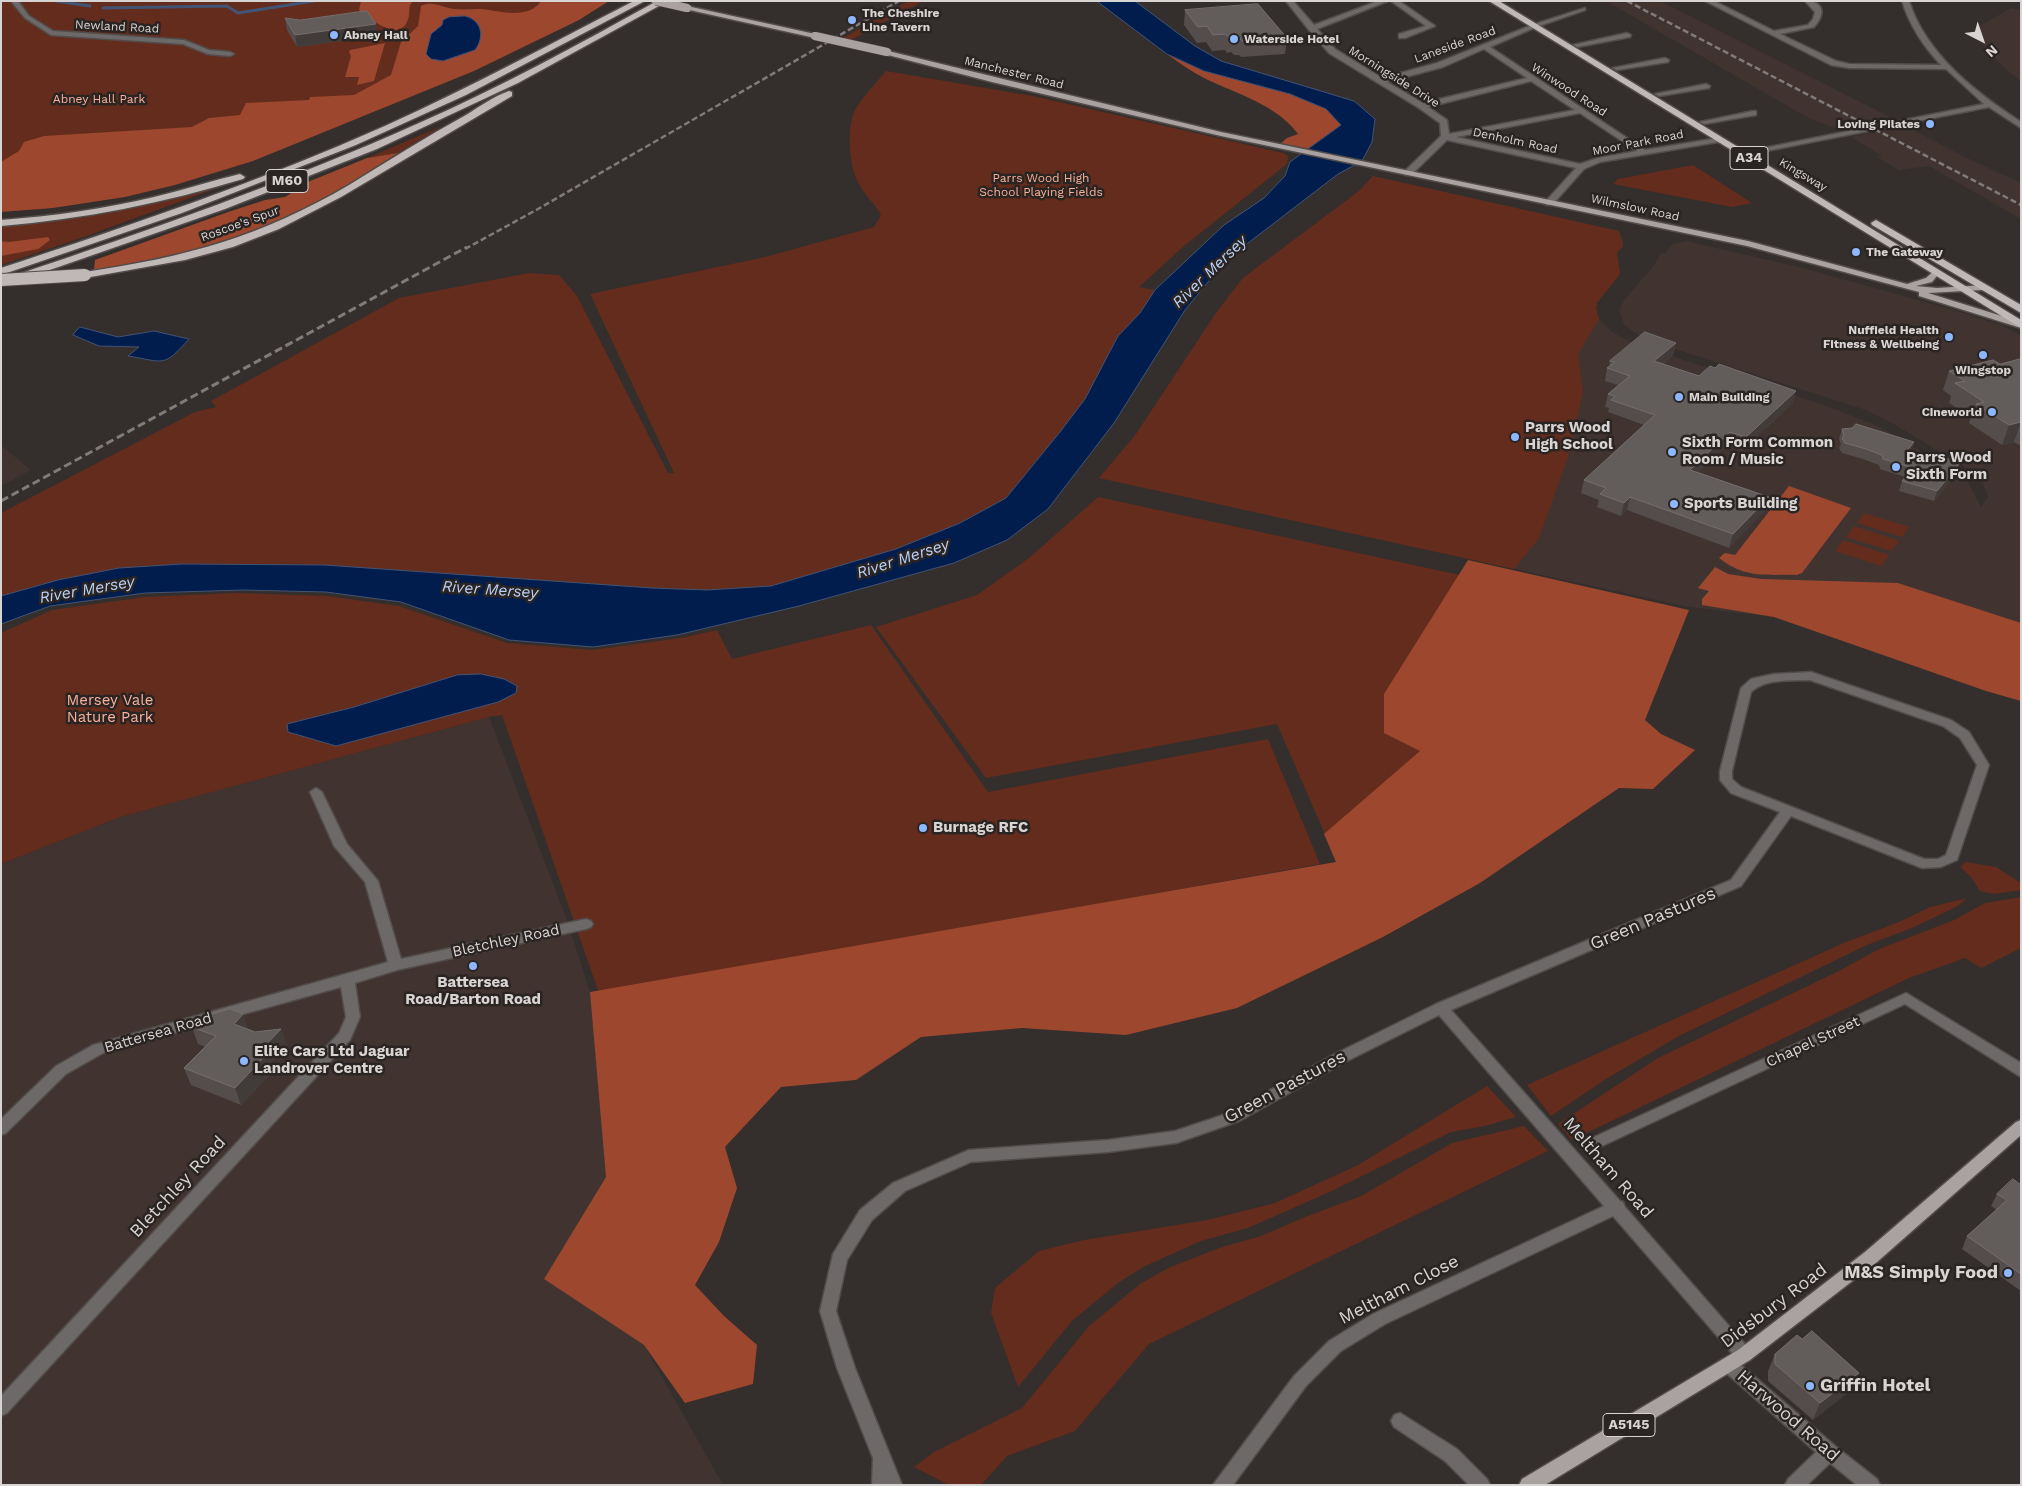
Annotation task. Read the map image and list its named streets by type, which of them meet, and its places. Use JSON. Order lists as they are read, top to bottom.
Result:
{
  "streets": {
    "highway": [
      "A34",
      "Kingsway",
      "M60",
      "Roscoe's Spur"
    ],
    "main road": [
      "Manchester Road",
      "Wilmslow Road",
      "Didsbury Road",
      "A5145"
    ],
    "street": [
      "Newland Road",
      "Laneside Road",
      "Morningside Drive",
      "Winwood Road",
      "Denholm Road",
      "Moor Park Road",
      "Green Pastures",
      "Bletchley Road",
      "Battersea Road",
      "Chapel Street",
      "Meltham Road",
      "Meltham Close",
      "Harwood Road"
    ]
  },
  "crossings": [
    ["Laneside Road", "Morningside Drive"],
    ["Laneside Road", "Winwood Road"],
    ["Laneside Road", "Kingsway"],
    ["Manchester Road", "Wilmslow Road"],
    ["Morningside Drive", "Denholm Road"],
    ["Winwood Road", "Moor Park Road"],
    ["Denholm Road", "Moor Park Road"],
    ["Moor Park Road", "Kingsway"],
    ["Moor Park Road", "Wilmslow Road"],
    ["Kingsway", "Wilmslow Road"],
    ["M60", "Roscoe's Spur"],
    ["Green Pastures", "Meltham Road"],
    ["Bletchley Road", "Battersea Road"],
    ["Meltham Road", "Meltham Close"],
    ["Meltham Road", "Didsbury Road"],
    ["Meltham Road", "Harwood Road"],
    ["Didsbury Road", "Harwood Road"]
  ],
  "water": ["River Mersey"],
  "parks": ["Abney Hall Park", "Parrs Wood High School Playing Fields", "Mersey Vale Nature Park"],
  "places": [
    "The Cheshire Line Tavern",
    "Abney Hall",
    "Waterside Hotel",
    "Loving Pilates",
    "The Gateway",
    "Nuffield Health Fitness & Wellbeing",
    "Wingstop",
    "Main Building",
    "Cineworld",
    "Parrs Wood High School",
    "Sixth Form Common Room / Music",
    "Parrs Wood Sixth Form",
    "Sports Building",
    "Burnage RFC",
    "Battersea Road/Barton Road",
    "Elite Cars Ltd Jaguar Landrover Centre",
    "M&S Simply Food",
    "Griffin Hotel"
  ],
  "north": "bottom right"
}
